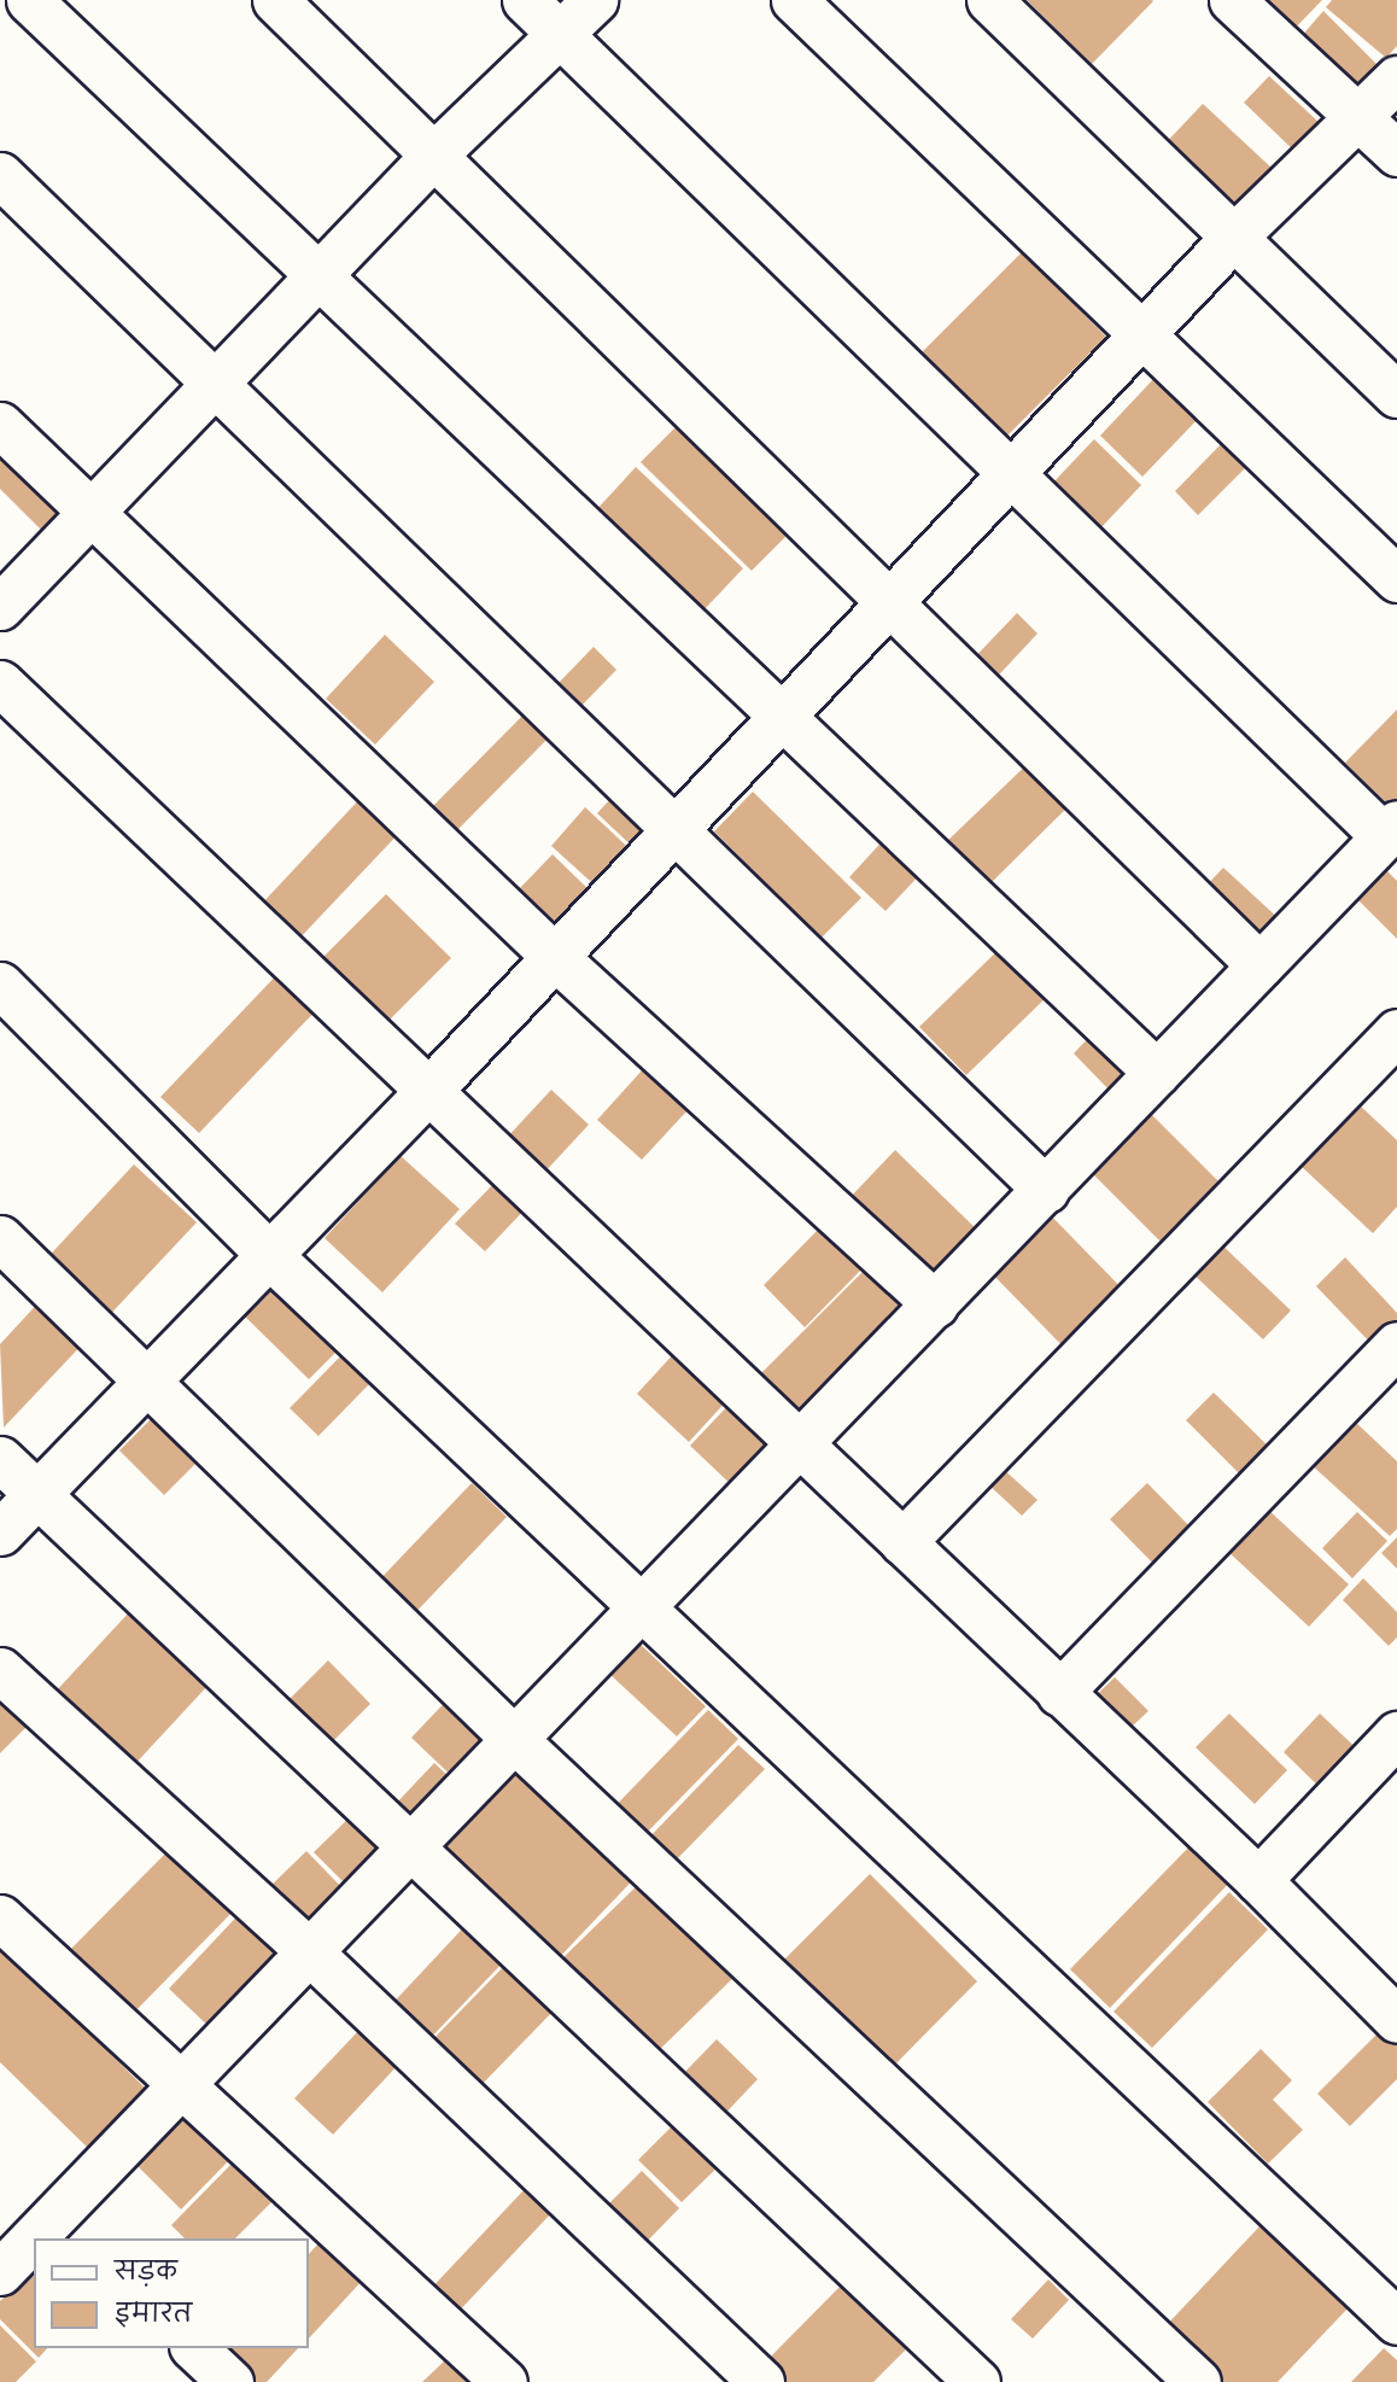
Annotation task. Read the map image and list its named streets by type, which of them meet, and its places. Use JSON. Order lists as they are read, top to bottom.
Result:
{
  "legend": ["सड़क", "इमारत"]
}
